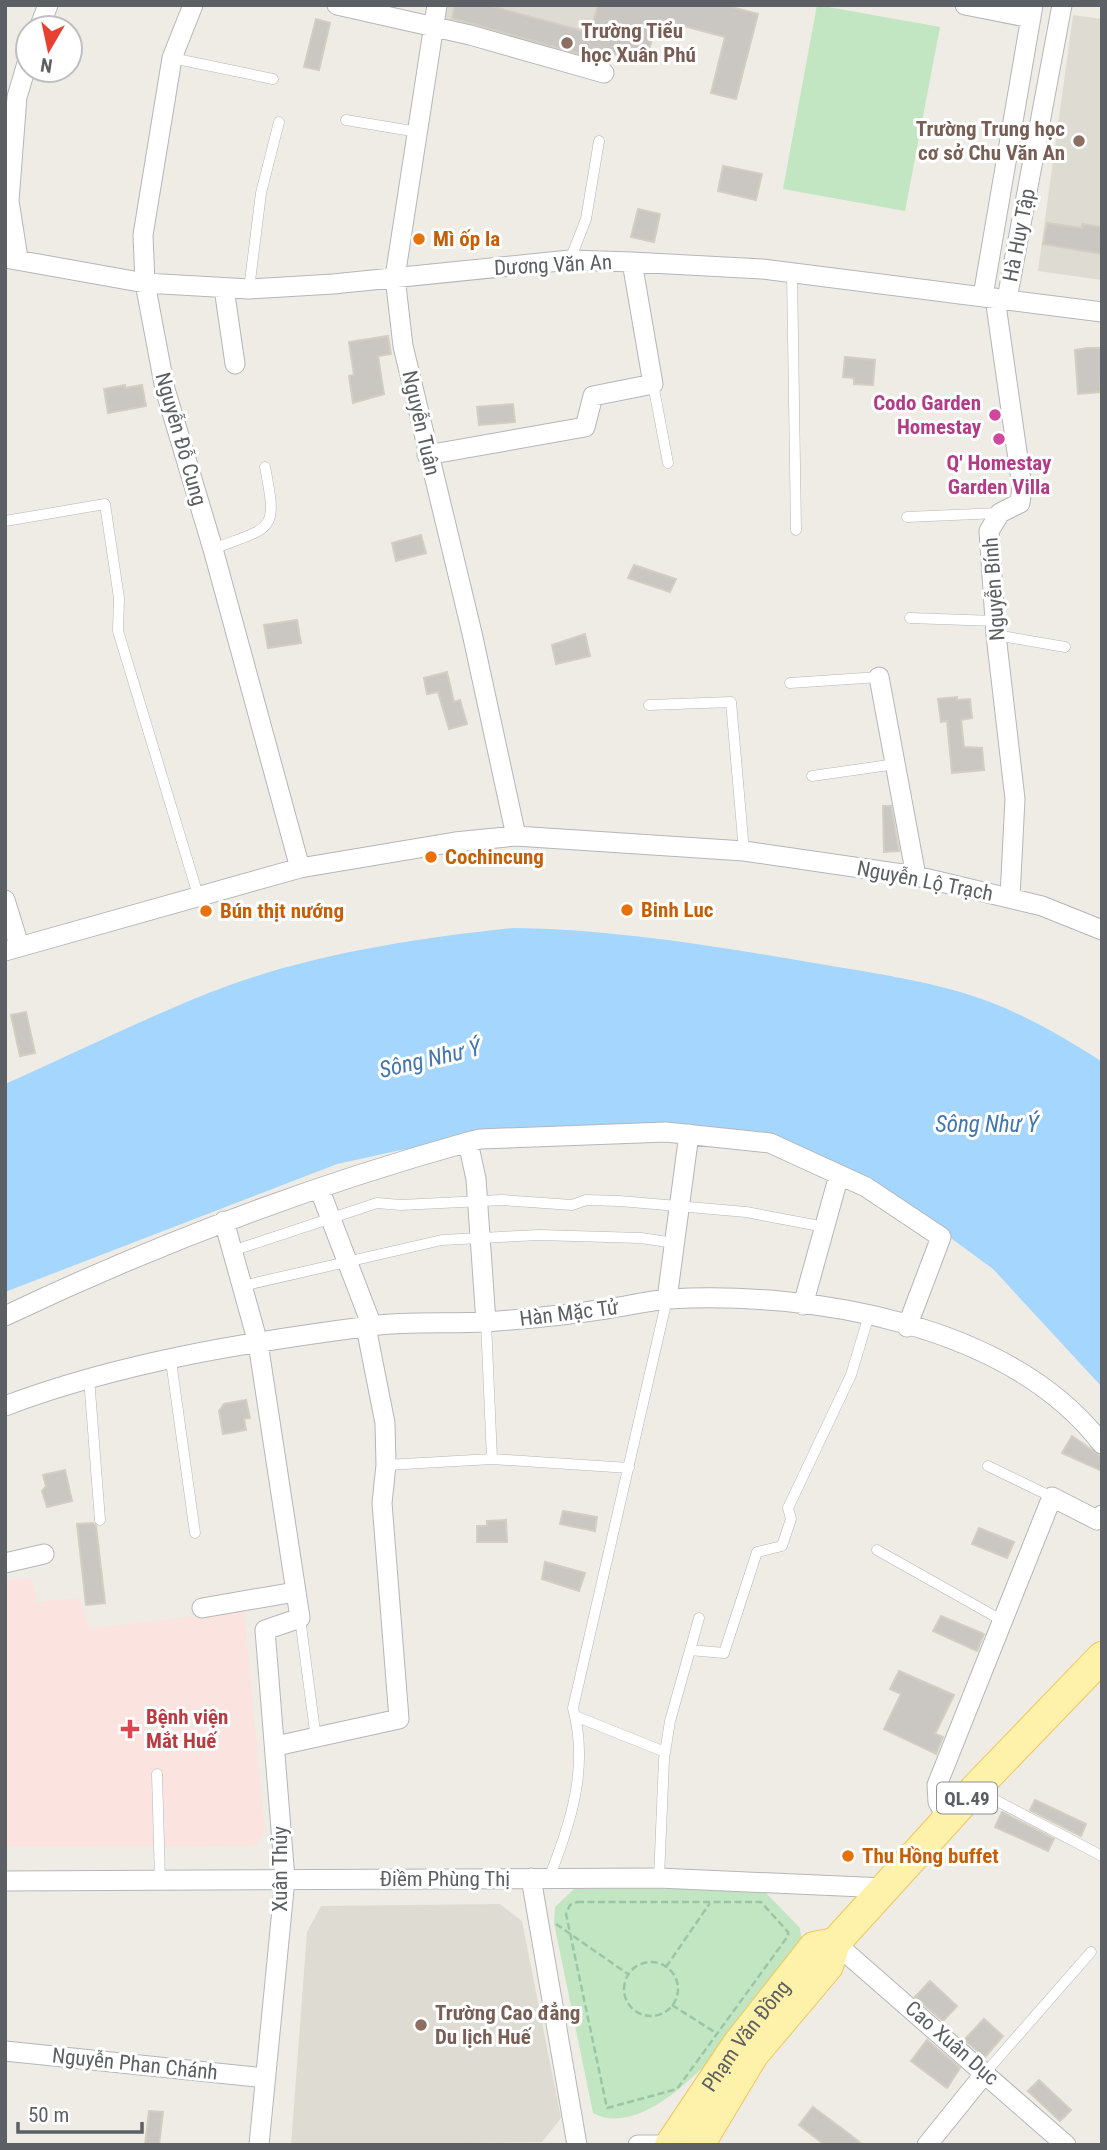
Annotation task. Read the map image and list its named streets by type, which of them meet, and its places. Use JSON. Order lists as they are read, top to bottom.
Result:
{
  "streets": {
    "main road": ["QL.49", "Phạm Văn Đồng"],
    "street": [
      "Hà Huy Tập",
      "Dương Văn An",
      "Nguyễn Tuân",
      "Nguyễn Đỗ Cung",
      "Nguyễn Bính",
      "Nguyễn Lộ Trạch",
      "Hàn Mặc Tử",
      "Xuân Thủy",
      "Điềm Phùng Thị",
      "Cao Xuân Dục",
      "Nguyễn Phan Chánh"
    ]
  },
  "crossings": [
    ["Hà Huy Tập", "Dương Văn An"],
    ["Hà Huy Tập", "Nguyễn Bính"],
    ["Dương Văn An", "Nguyễn Tuân"],
    ["Dương Văn An", "Nguyễn Đỗ Cung"],
    ["Dương Văn An", "Nguyễn Bính"],
    ["Nguyễn Tuân", "Nguyễn Lộ Trạch"],
    ["Nguyễn Đỗ Cung", "Nguyễn Lộ Trạch"],
    ["Nguyễn Bính", "Nguyễn Lộ Trạch"],
    ["Xuân Thủy", "Điềm Phùng Thị"],
    ["Xuân Thủy", "Nguyễn Phan Chánh"],
    ["Điềm Phùng Thị", "Phạm Văn Đồng"],
    ["Phạm Văn Đồng", "Cao Xuân Dục"]
  ],
  "water": ["Sông Như Ý"],
  "places": {
    "other": [
      "Trường Tiểu học Xuân Phú",
      "Trường Trung học cơ sở Chu Văn An",
      "Mì ốp la",
      "Codo Garden Homestay",
      "Q' Homestay Garden Villa",
      "Cochincung",
      "Binh Luc",
      "Bún thịt nướng",
      "Thu Hồng buffet",
      "Trường Cao đẳng Du lịch Huế"
    ],
    "health": ["Bệnh viện Mắt Huế"]
  },
  "scale_bar": "50 m",
  "north": "bottom"
}
